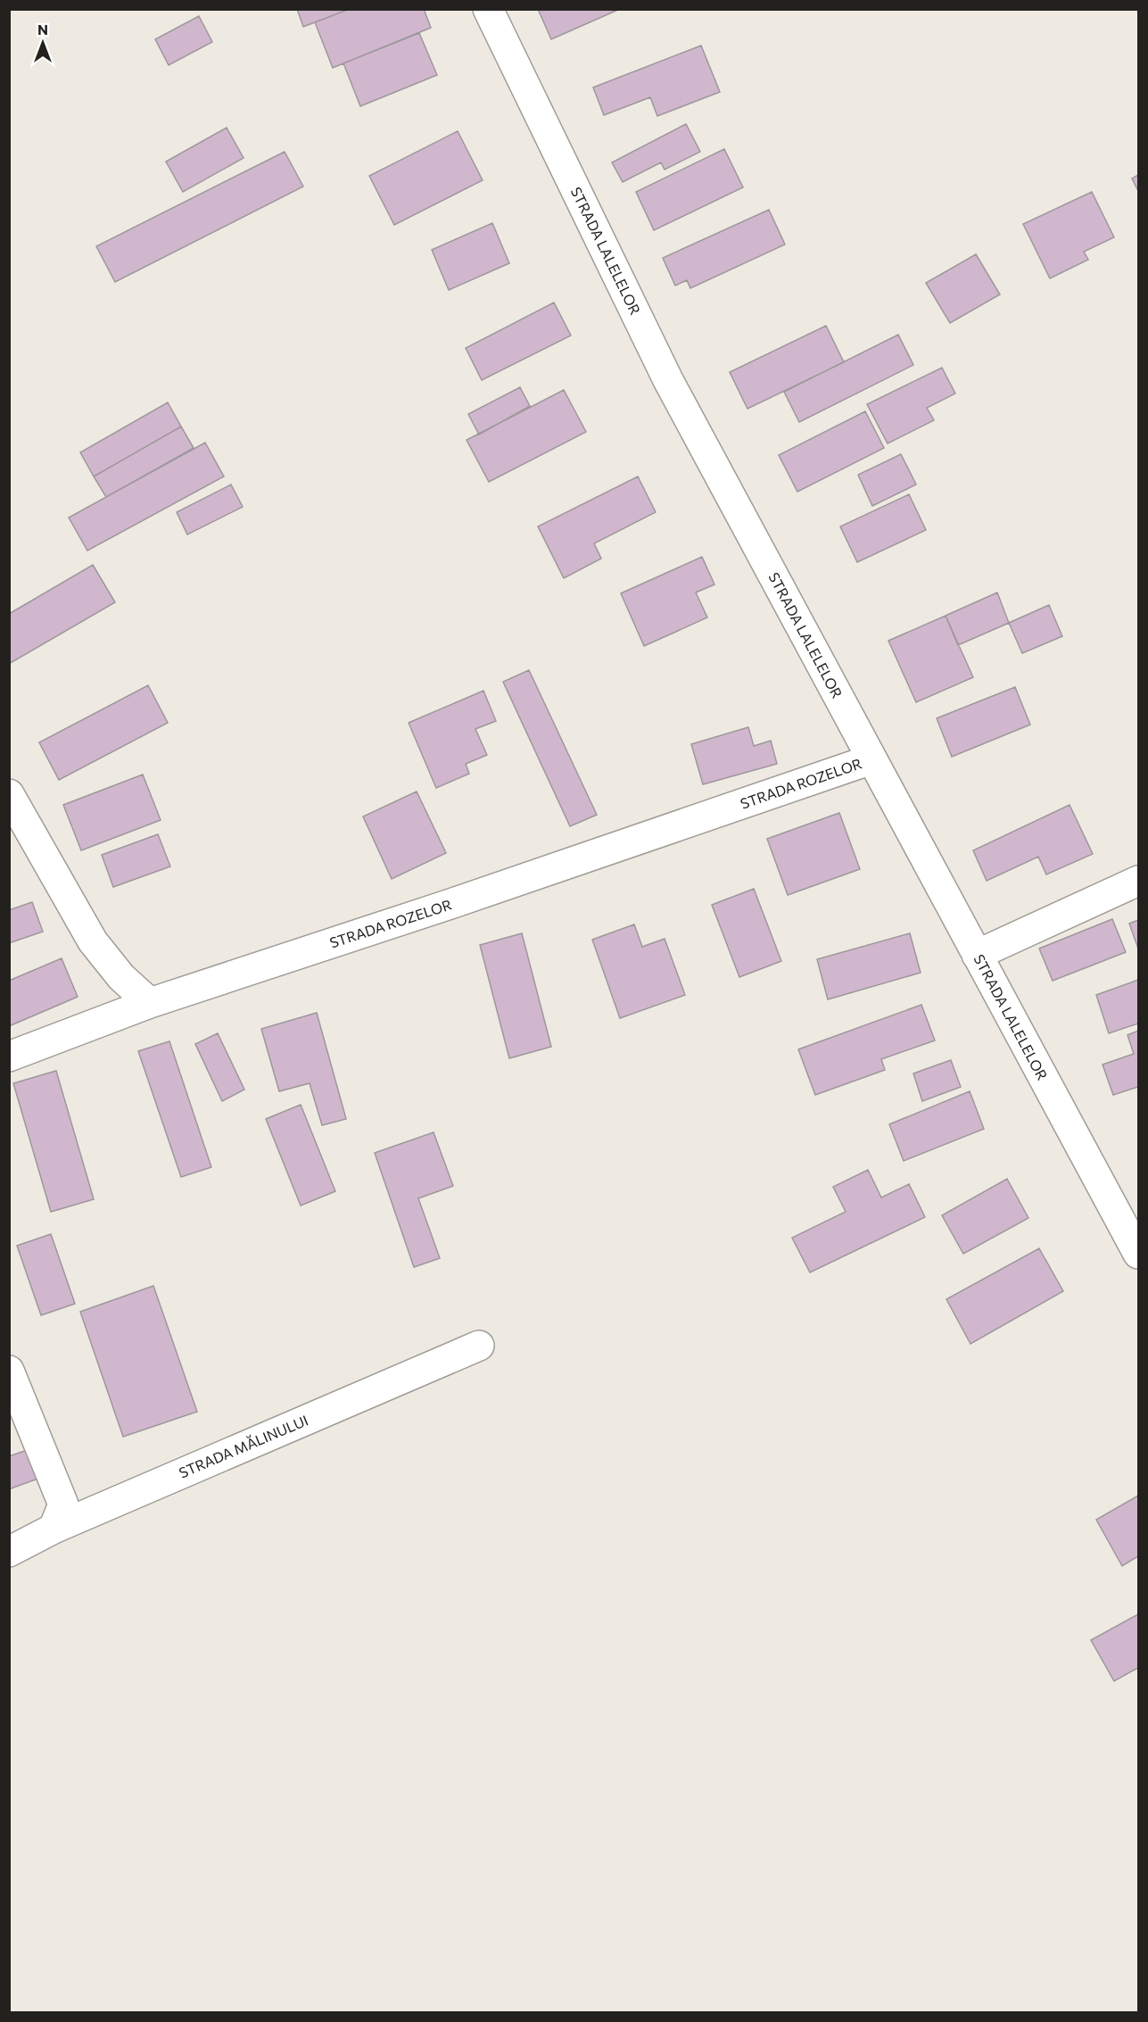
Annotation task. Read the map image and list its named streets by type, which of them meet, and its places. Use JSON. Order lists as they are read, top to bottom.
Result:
{
  "streets": {
    "street": ["STRADA LALELELOR", "STRADA ROZELOR", "STRADA MĂLINULUI"]
  },
  "crossings": [
    ["STRADA LALELELOR", "STRADA ROZELOR"]
  ],
  "north": "top"
}
